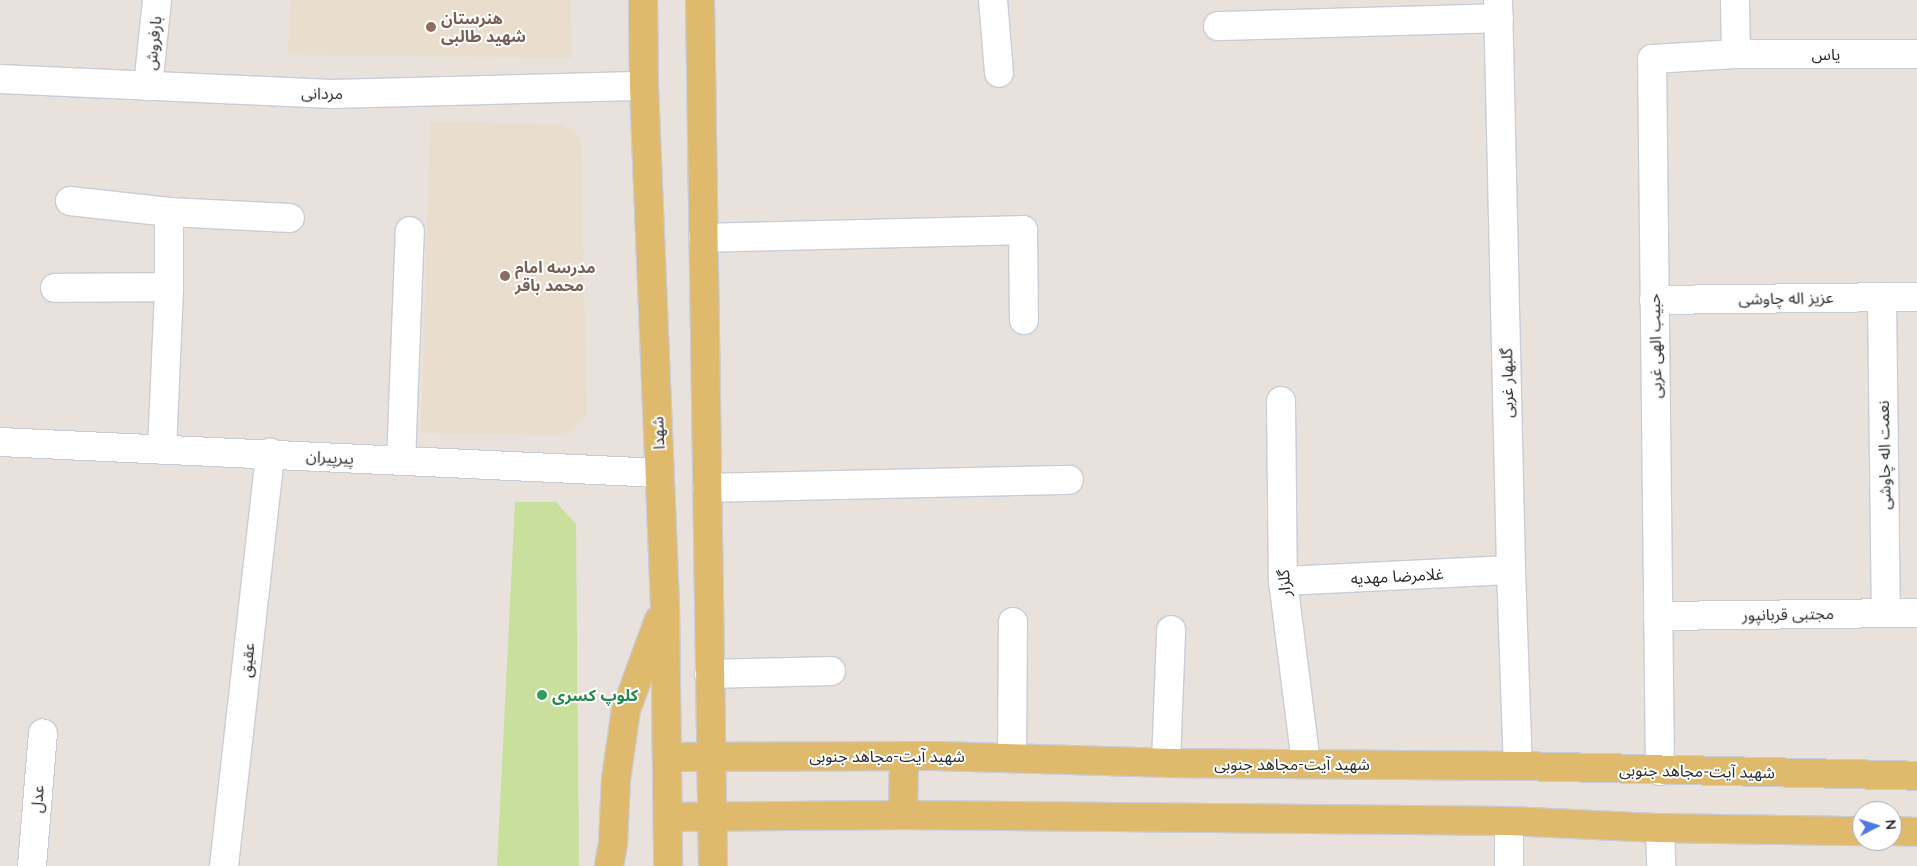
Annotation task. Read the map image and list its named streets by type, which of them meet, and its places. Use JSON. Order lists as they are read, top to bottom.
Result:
{
  "streets": {
    "main road": ["شهدا", "شهید آیت-مجاهد جنوبی"],
    "street": [
      "بارفروش",
      "یاس",
      "مردانی",
      "عزیز اله چاوشی",
      "حبیب الهی غربی",
      "گلبهار غربی",
      "نعمت اله چاوشی",
      "پیرپیران",
      "غلامرضا مهدیه",
      "گلزار",
      "مجتبی قربانپور",
      "عقیق",
      "عدل"
    ]
  },
  "crossings": [
    ["بارفروش", "مردانی"],
    ["یاس", "حبیب الهی غربی"],
    ["مردانی", "شهدا"],
    ["عزیز اله چاوشی", "حبیب الهی غربی"],
    ["عزیز اله چاوشی", "نعمت اله چاوشی"],
    ["حبیب الهی غربی", "مجتبی قربانپور"],
    ["حبیب الهی غربی", "شهید آیت-مجاهد جنوبی"],
    ["گلبهار غربی", "غلامرضا مهدیه"],
    ["گلبهار غربی", "شهید آیت-مجاهد جنوبی"],
    ["شهدا", "پیرپیران"],
    ["شهدا", "شهید آیت-مجاهد جنوبی"],
    ["نعمت اله چاوشی", "مجتبی قربانپور"],
    ["پیرپیران", "عقیق"],
    ["غلامرضا مهدیه", "گلزار"],
    ["گلزار", "شهید آیت-مجاهد جنوبی"]
  ],
  "places": ["هنرستان شهید طالبی", "مدرسه امام محمد باقر", "کلوپ کسری"],
  "north": "right"
}
